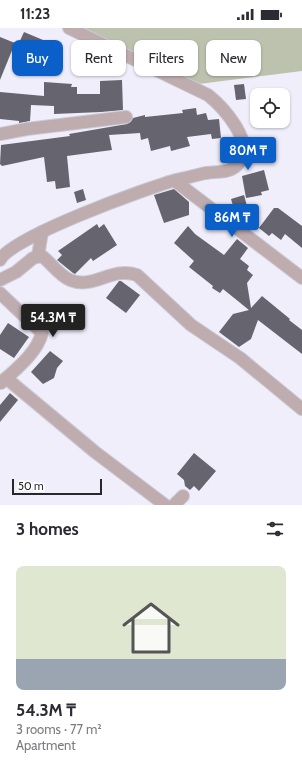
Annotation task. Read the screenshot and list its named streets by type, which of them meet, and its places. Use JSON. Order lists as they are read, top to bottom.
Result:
{
  "scale_bar": "50 m",
  "page": {
    "status": "11:23",
    "chip": [
      "Buy",
      "Rent",
      "Filters",
      "New"
    ],
    "price": ["80M ₸", "86M ₸", "54.3M ₸"],
    "scale": "50 m",
    "heading": "3 homes",
    "list": [
      {
        "name": "54.3M ₸",
        "note": "3 rooms · 77 m² · Apartment"
      }
    ]
  }
}
